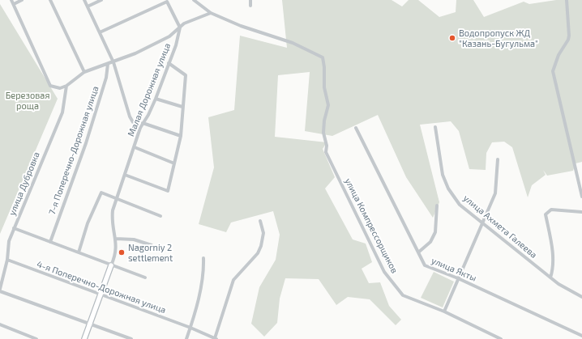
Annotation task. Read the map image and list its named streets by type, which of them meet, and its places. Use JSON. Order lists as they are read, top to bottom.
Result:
{
  "streets": {
    "street": [
      "Малая Дорожная улица",
      "7-я Поперечно-Дорожная улица",
      "улица Дубровка",
      "улица Компрессорщиков",
      "улица Ахмета Галеева",
      "улица Якты",
      "4-я Поперечно-Дорожная улица"
    ]
  },
  "crossings": [
    ["улица Дубровка", "4-я Поперечно-Дорожная улица"]
  ],
  "parks": ["Березовая роща"],
  "places": ["Водопропуск ЖД \"Казань-Бугульма\"", "Nagorniy 2 settlement"]
}
